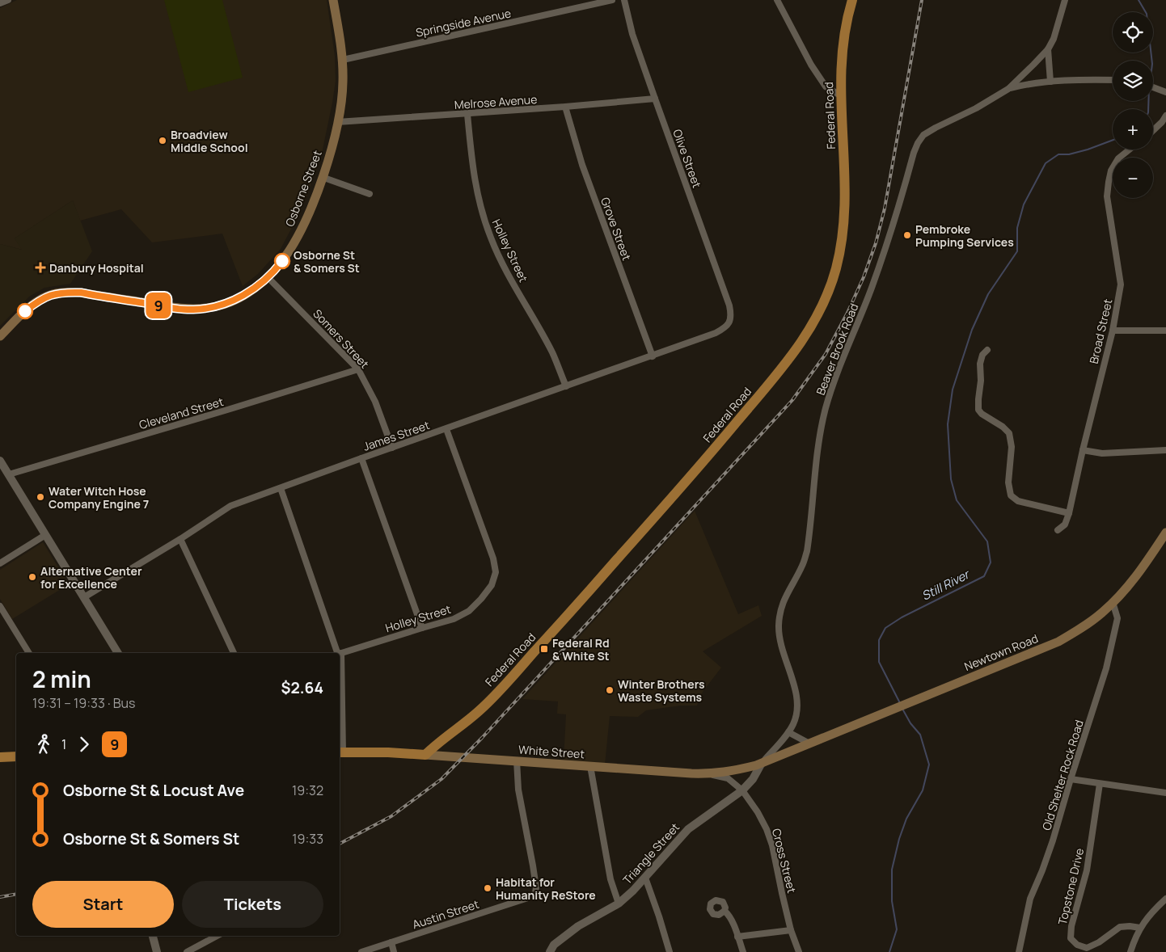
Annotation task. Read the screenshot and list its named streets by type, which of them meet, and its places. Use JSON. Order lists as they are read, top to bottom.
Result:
{
  "streets": {
    "main road": [
      "Federal Road",
      "Osborne Street",
      "Newtown Road",
      "White Street"
    ],
    "street": [
      "Springside Avenue",
      "Melrose Avenue",
      "Olive Street",
      "Grove Street",
      "Holley Street",
      "Broad Street",
      "Somers Street",
      "Beaver Brook Road",
      "Cleveland Street",
      "James Street",
      "Old Shelter Rock Road",
      "Triangle Street",
      "Cross Street",
      "Topstone Drive",
      "Austin Street"
    ]
  },
  "crossings": [
    ["Springside Avenue", "Osborne Street"],
    ["Melrose Avenue", "Olive Street"],
    ["Melrose Avenue", "Osborne Street"],
    ["Melrose Avenue", "Grove Street"],
    ["Melrose Avenue", "Holley Street"],
    ["Federal Road", "White Street"],
    ["Olive Street", "James Street"],
    ["Osborne Street", "Somers Street"],
    ["Grove Street", "James Street"],
    ["Holley Street", "James Street"],
    ["Somers Street", "Cleveland Street"],
    ["Somers Street", "James Street"],
    ["Beaver Brook Road", "Newtown Road"],
    ["Beaver Brook Road", "White Street"],
    ["Beaver Brook Road", "Triangle Street"],
    ["Newtown Road", "White Street"],
    ["Newtown Road", "Old Shelter Rock Road"],
    ["Newtown Road", "Triangle Street"],
    ["White Street", "Triangle Street"],
    ["White Street", "Cross Street"],
    ["White Street", "Austin Street"],
    ["Triangle Street", "Cross Street"]
  ],
  "water": ["Still River"],
  "places": {
    "other": [
      "Broadview Middle School",
      "Pembroke Pumping Services",
      "Osborne St & Somers St",
      "Water Witch Hose Company Engine 7",
      "Alternative Center for Excellence",
      "Winter Brothers Waste Systems",
      "Habitat for Humanity ReStore"
    ],
    "health": ["Danbury Hospital"],
    "transit": ["Federal Rd & White St"]
  },
  "lines": ["bus line 9"],
  "page": {
    "on_map": "9",
    "map_buttons": ["+", "−"],
    "heading": ["2 min", "19:31 – 19:33 · Bus", "$2.64"],
    "legs": ["1", "9"],
    "list": [
      {
        "name": "Osborne St & Locust Ave",
        "value": "19:32"
      },
      {
        "name": "Osborne St & Somers St",
        "value": "19:33"
      }
    ],
    "buttons": ["Start", "Tickets"]
  }
}
